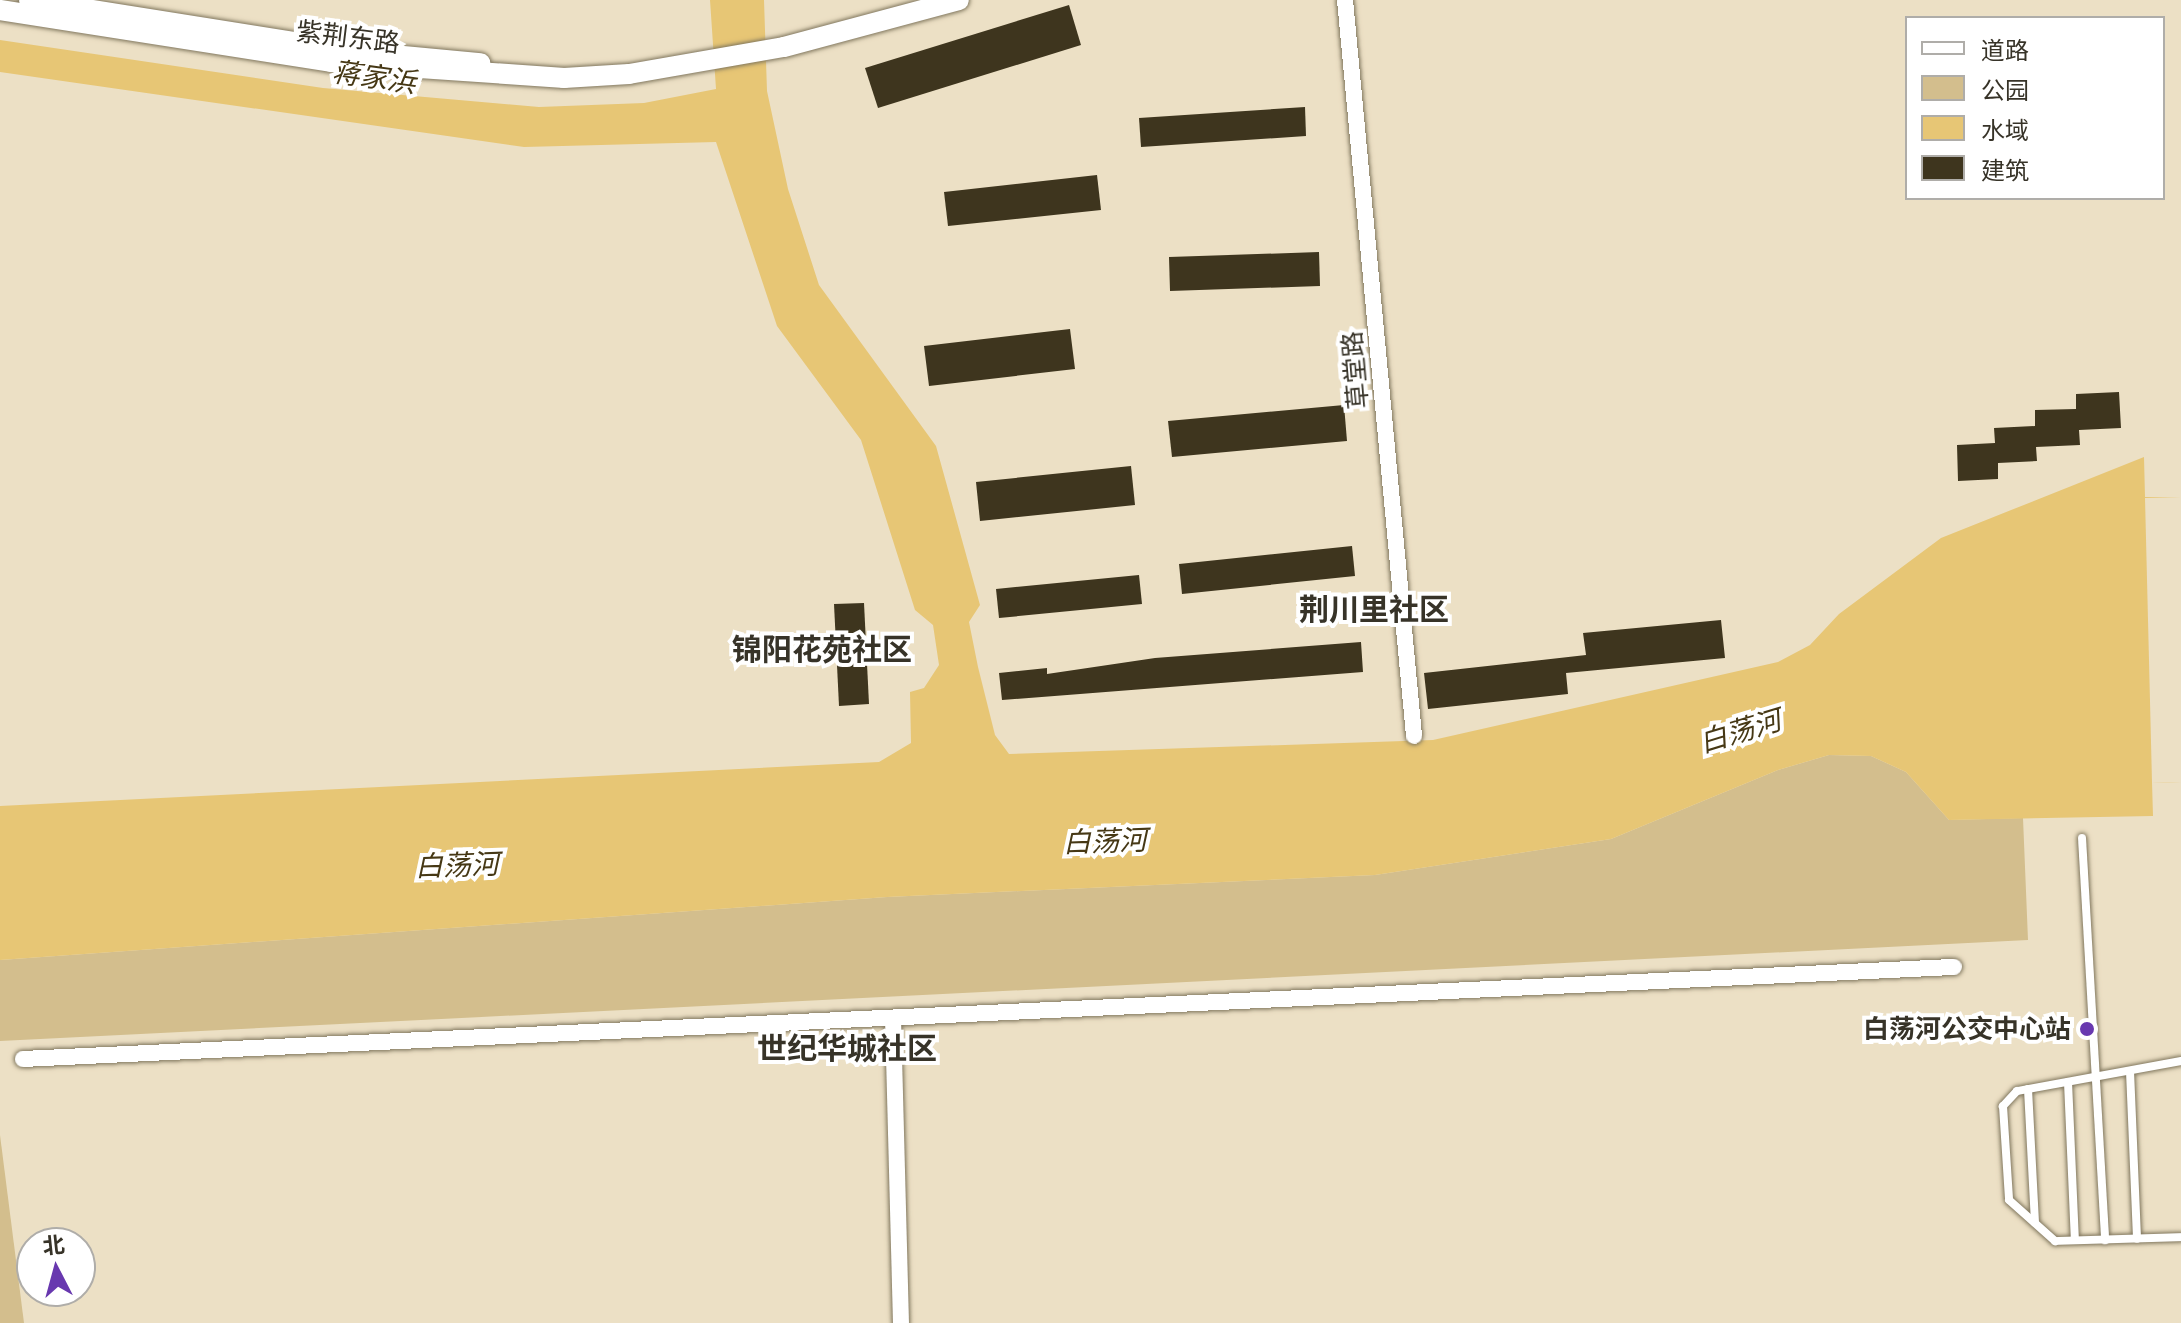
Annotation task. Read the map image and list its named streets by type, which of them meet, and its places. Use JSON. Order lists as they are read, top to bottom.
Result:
{
  "streets": {
    "street": ["紫荆东路", "草堂路"]
  },
  "districts": ["荆川里社区", "锦阳花苑社区", "世纪华城社区"],
  "water": ["蒋家浜", "白荡河"],
  "places": ["白荡河公交中心站"],
  "legend": [
    "道路",
    "公园",
    "水域",
    "建筑"
  ],
  "north": "top"
}
